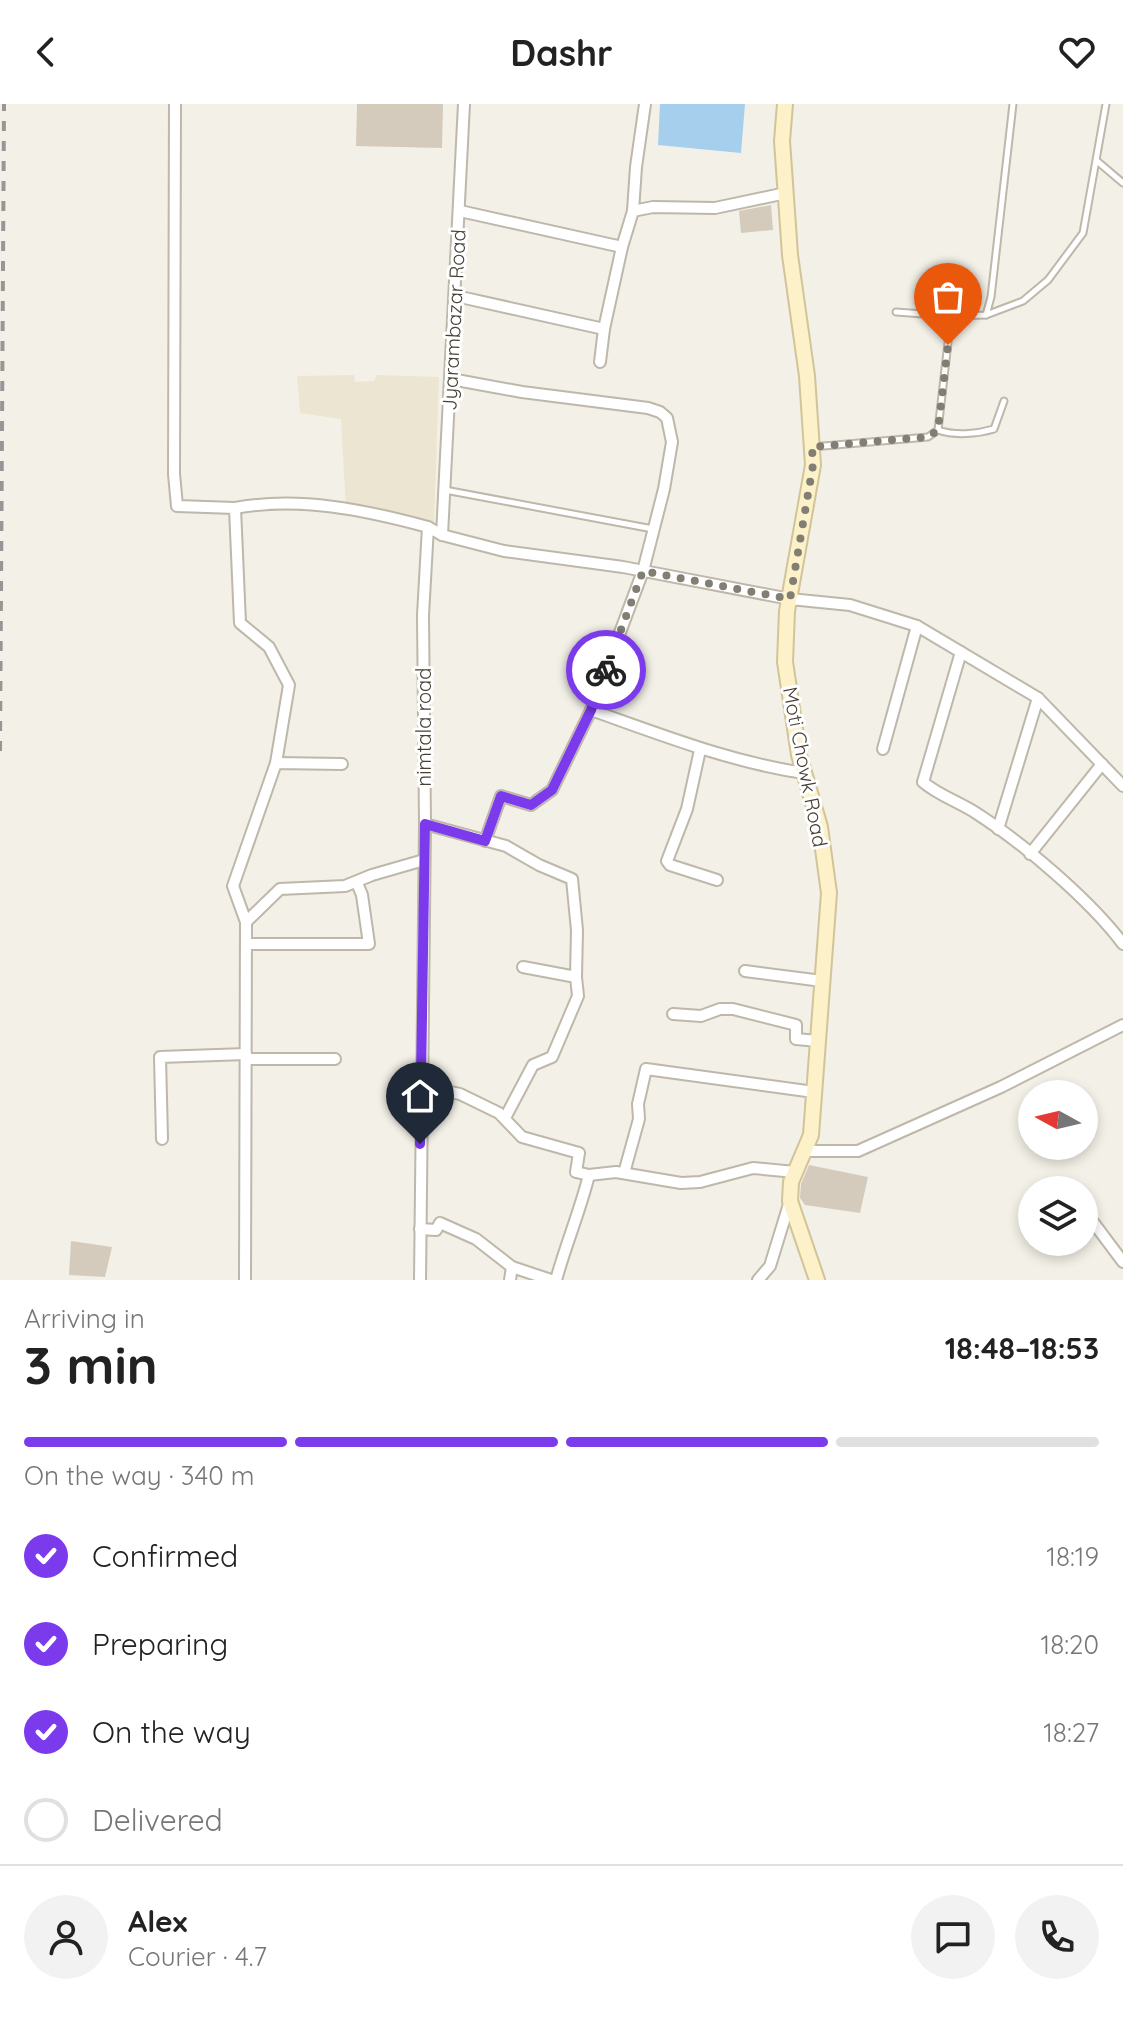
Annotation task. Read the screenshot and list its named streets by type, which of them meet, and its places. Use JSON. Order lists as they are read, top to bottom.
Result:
{
  "streets": {
    "street": ["Jyarambazar Road", "nimtala road", "Moti Chowk Road"]
  },
  "north": "left",
  "page": {
    "header": "Dashr",
    "heading": ["3 min", "Arriving in", "18:48–18:53"],
    "panel": ["Alex", "Courier · 4.7"],
    "bar": "On the way · 340 m",
    "list": [
      ["Confirmed", "18:19"],
      ["Preparing", "18:20"],
      ["On the way", "18:27"],
      "Delivered"
    ]
  }
}
